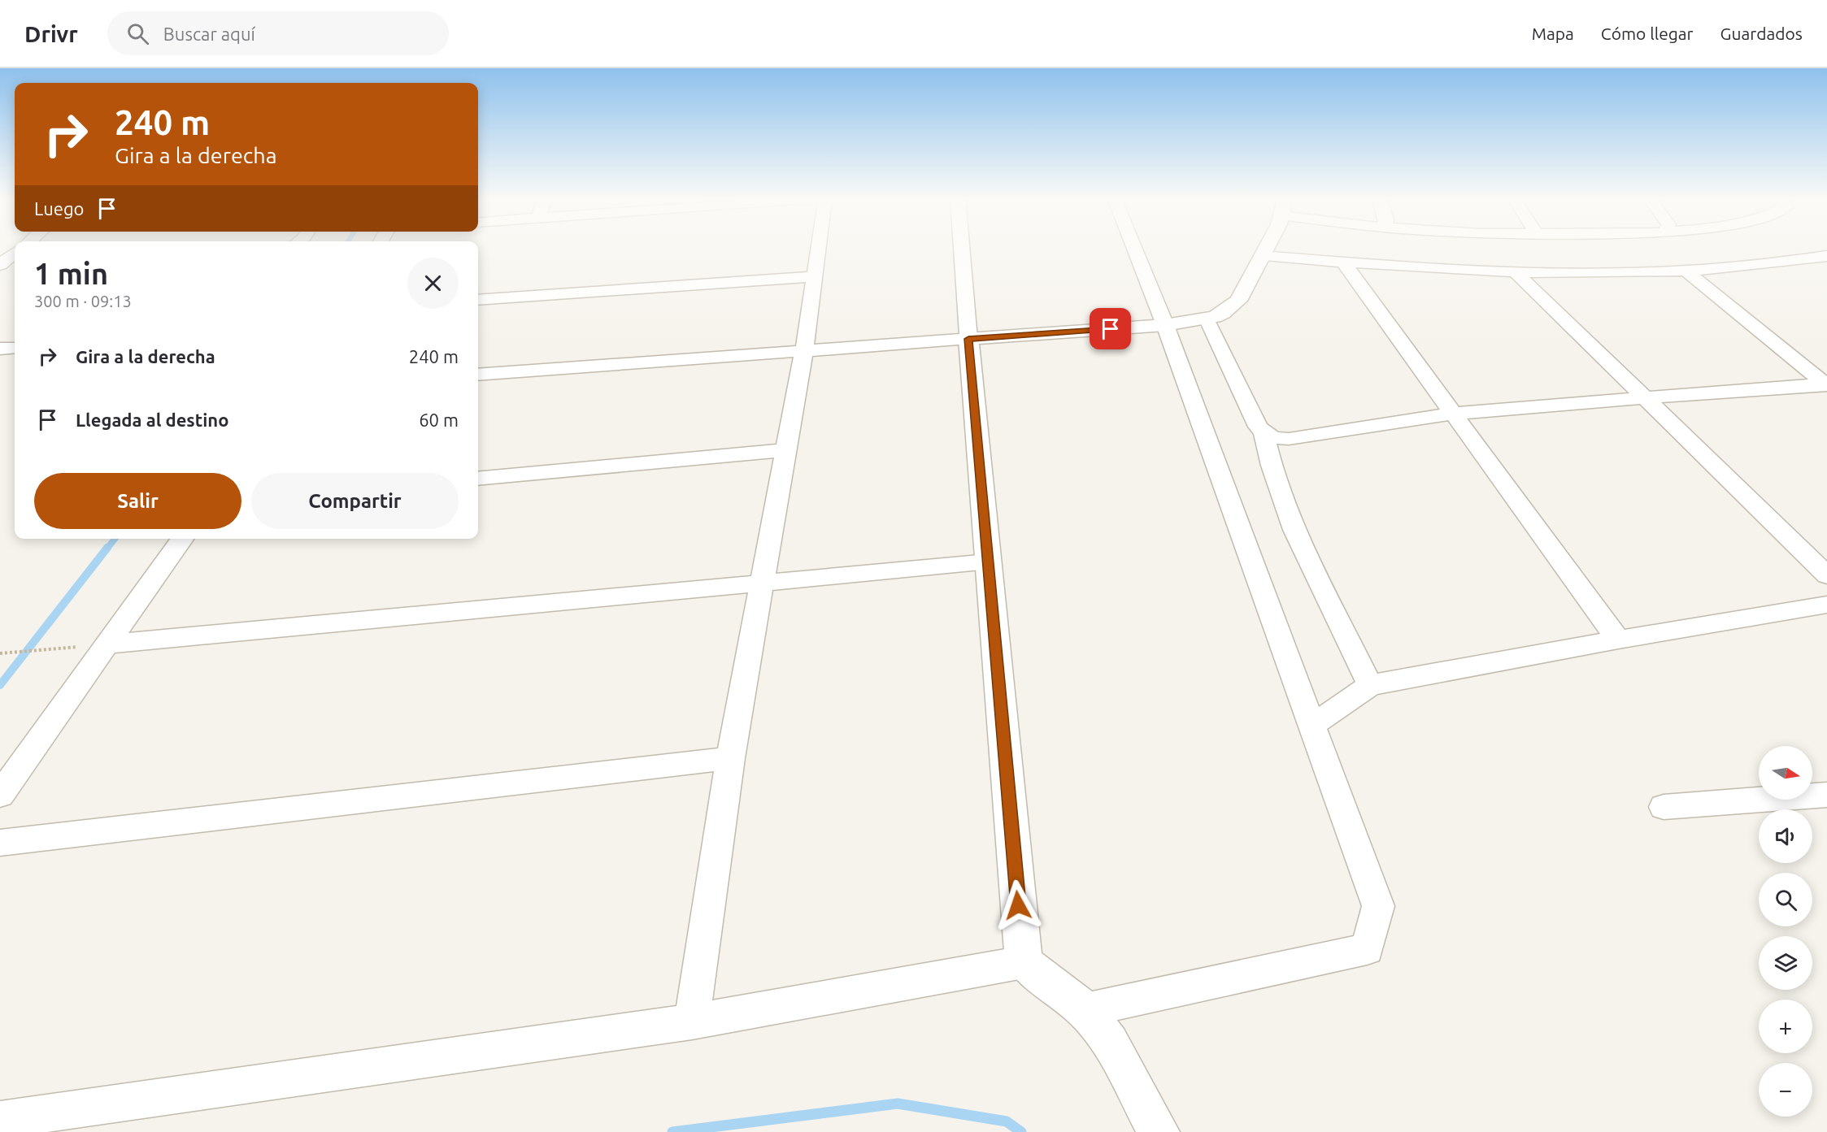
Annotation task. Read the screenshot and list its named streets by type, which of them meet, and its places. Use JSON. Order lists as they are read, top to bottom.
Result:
{
  "north": "right",
  "page": {
    "header": "Drivr",
    "search": "Buscar aquí",
    "nav": ["Mapa", "Cómo llegar", "Guardados"],
    "turn": ["240 m", "Gira a la derecha"],
    "then": "Luego",
    "heading": ["1 min", "300 m · 09:13"],
    "list": [
      {
        "name": "Gira a la derecha",
        "value": "240 m"
      },
      {
        "name": "Llegada al destino",
        "value": "60 m"
      }
    ],
    "buttons": ["Salir", "Compartir"],
    "map_buttons": ["+", "−"]
  }
}
